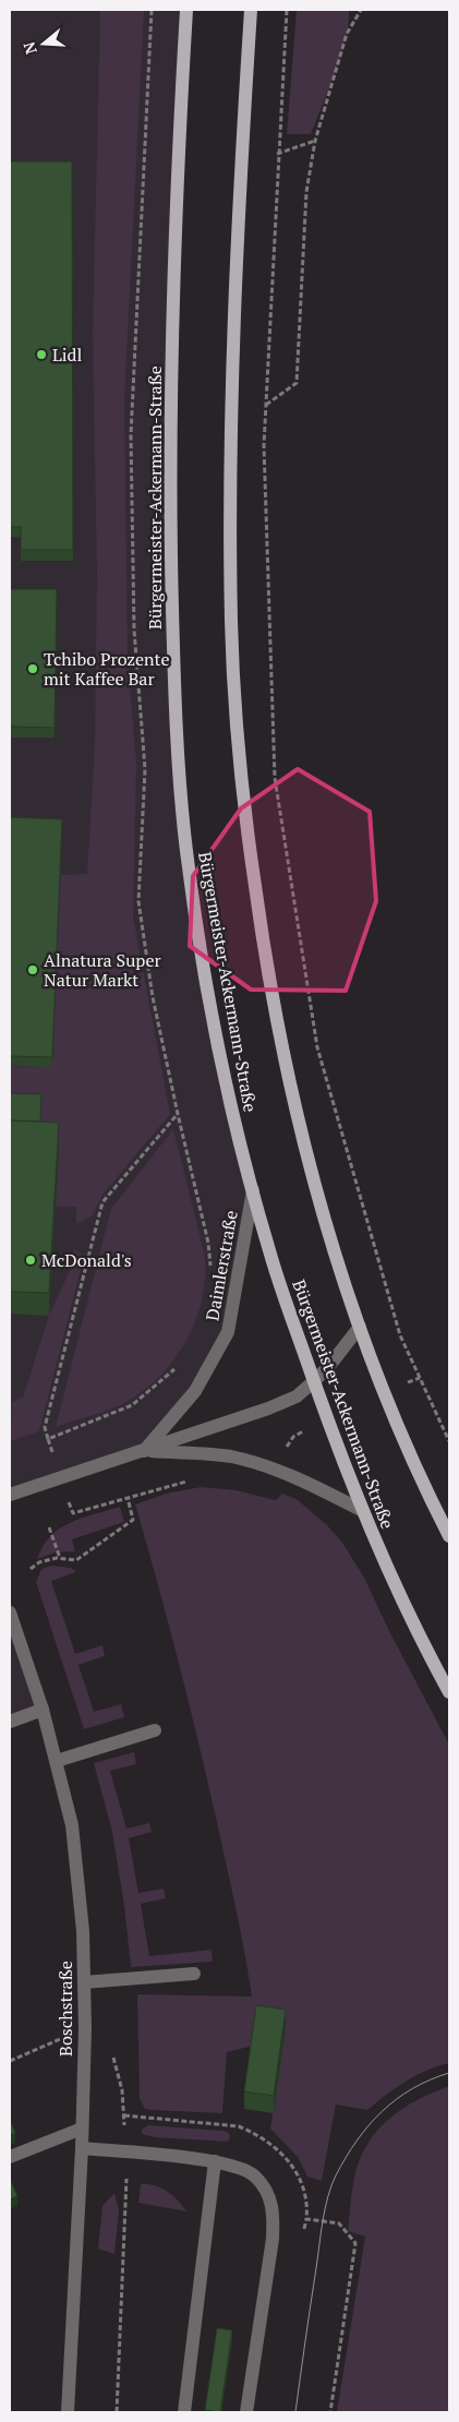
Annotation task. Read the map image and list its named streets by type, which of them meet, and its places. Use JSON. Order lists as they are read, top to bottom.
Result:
{
  "streets": {
    "main road": ["Bürgermeister-Ackermann-Straße"],
    "street": ["Daimlerstraße", "Boschstraße"]
  },
  "crossings": [
    ["Bürgermeister-Ackermann-Straße", "Daimlerstraße"]
  ],
  "places": [
    "Lidl",
    "Tchibo Prozente mit Kaffee Bar",
    "Alnatura Super Natur Markt",
    "McDonald's"
  ],
  "north": "left"
}
